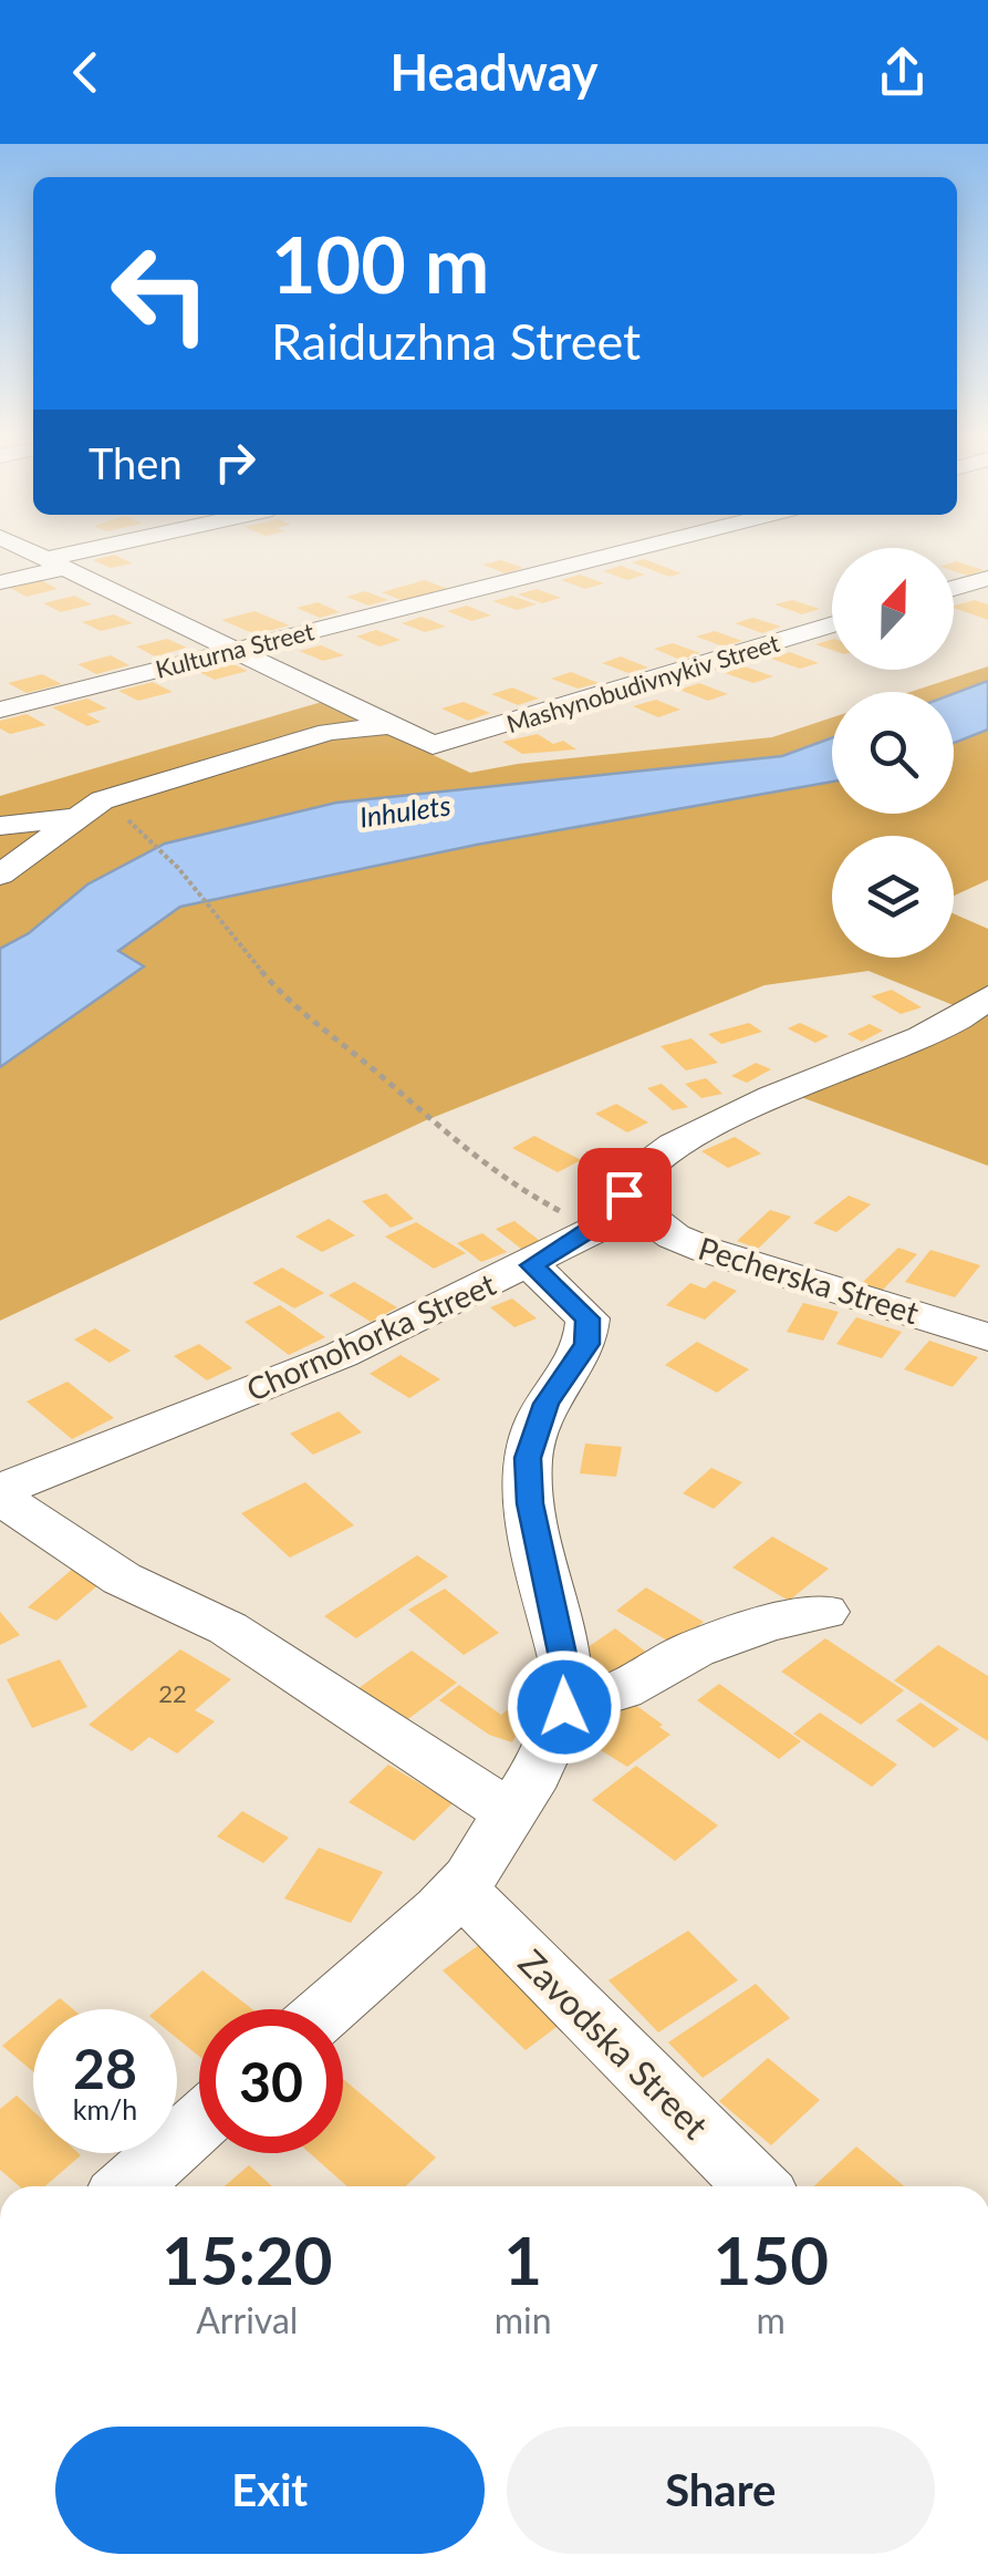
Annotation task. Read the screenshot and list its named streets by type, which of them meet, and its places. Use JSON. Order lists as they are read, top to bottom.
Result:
{
  "streets": {
    "street": [
      "Kulturna Street",
      "Mashynobudivnykiv Street",
      "Pecherska Street",
      "Chornohorka Street",
      "Zavodska Street"
    ]
  },
  "crossings": [
    ["Pecherska Street", "Chornohorka Street"]
  ],
  "water": ["Inhulets"],
  "house_numbers": ["22"],
  "north": "top",
  "page": {
    "header": "Headway",
    "turn": ["100 m", "Raiduzhna Street"],
    "then": "Then",
    "speed": "28 km/h",
    "limit": "30",
    "eta": [
      "15:20",
      "Arrival",
      "1",
      "min",
      "150",
      "m"
    ],
    "buttons": ["Exit", "Share"]
  }
}
